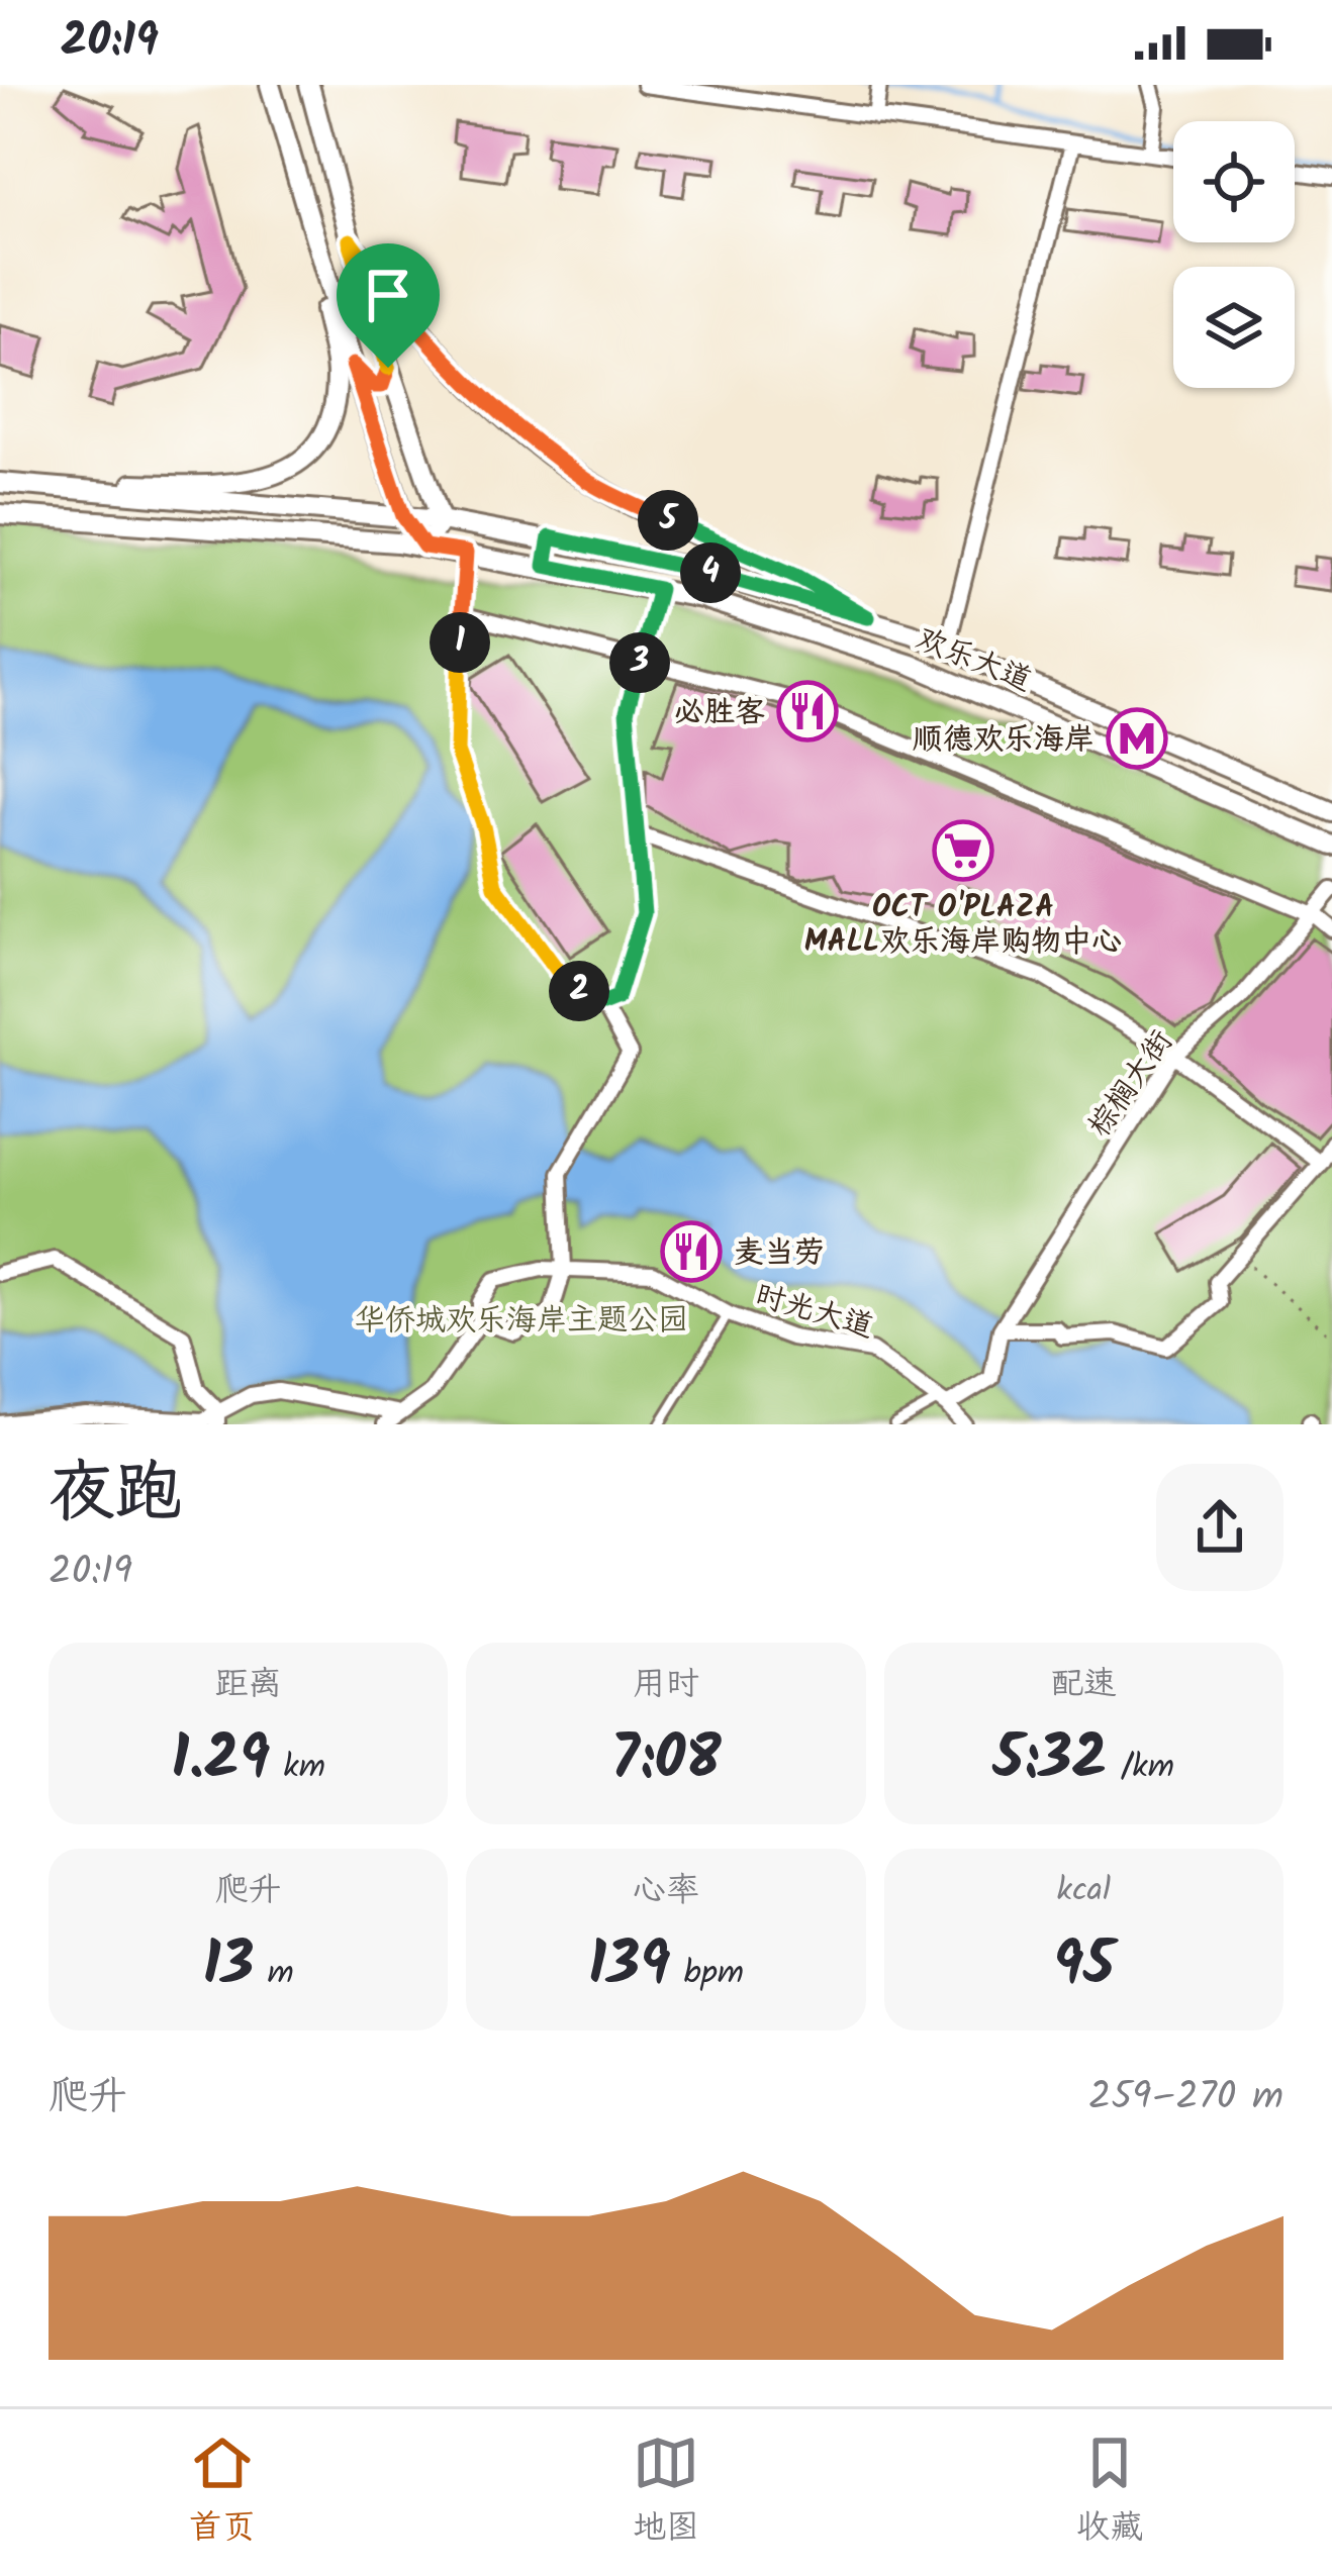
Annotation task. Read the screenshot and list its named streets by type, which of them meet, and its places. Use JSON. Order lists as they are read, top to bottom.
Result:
{
  "streets": {
    "street": ["欢乐大道", "棕榈大街", "时光大道"]
  },
  "parks": ["华侨城欢乐海岸主题公园"],
  "places": {
    "restaurant": ["必胜客", "麦当劳"],
    "metro station": ["顺德欢乐海岸"],
    "supermarket": ["OCT O'PLAZA MALL欢乐海岸购物中心"]
  },
  "page": {
    "status": "20:19",
    "pins": [
      "5",
      "4",
      "1",
      "3",
      "2"
    ],
    "heading": ["夜跑", "20:19"],
    "stats": [
      ["距离", "1.29 km"],
      ["用时", "7:08"],
      ["配速", "5:32 /km"],
      ["爬升", "13 m"],
      ["心率", "139 bpm"],
      ["kcal", "95"]
    ],
    "chart": ["爬升", "259–270 m"],
    "tabs": ["首页", "地图", "收藏"]
  }
}
